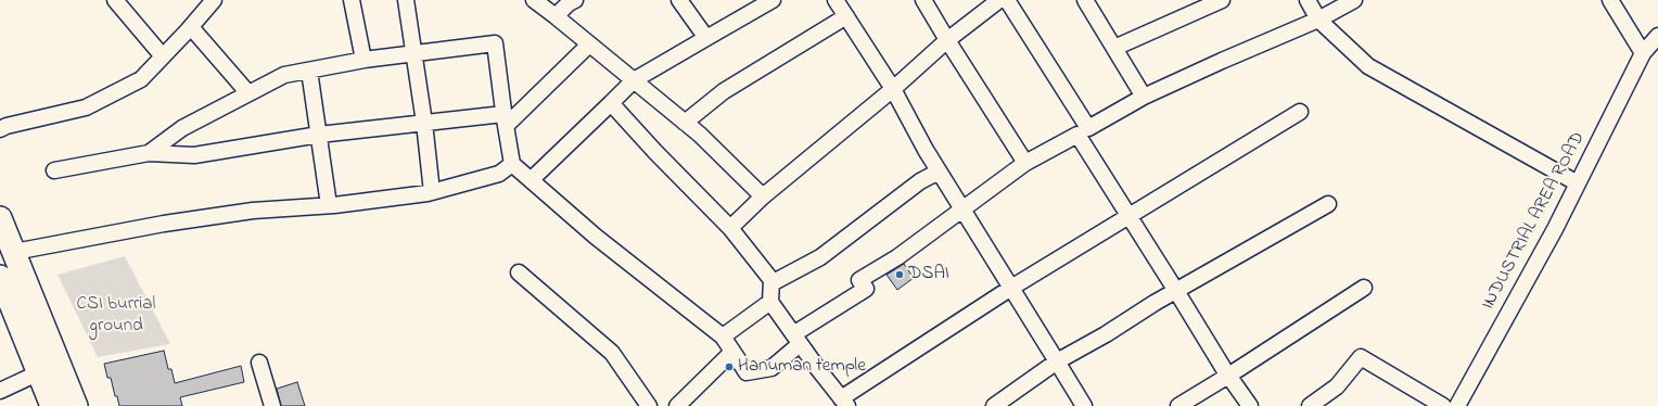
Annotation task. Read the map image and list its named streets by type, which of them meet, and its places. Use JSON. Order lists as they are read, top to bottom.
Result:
{
  "streets": {
    "street": ["INDUSTRIAL AREA ROAD"]
  },
  "parks": ["CSI burrial ground"],
  "places": ["DSAI", "Hanuman temple"]
}
